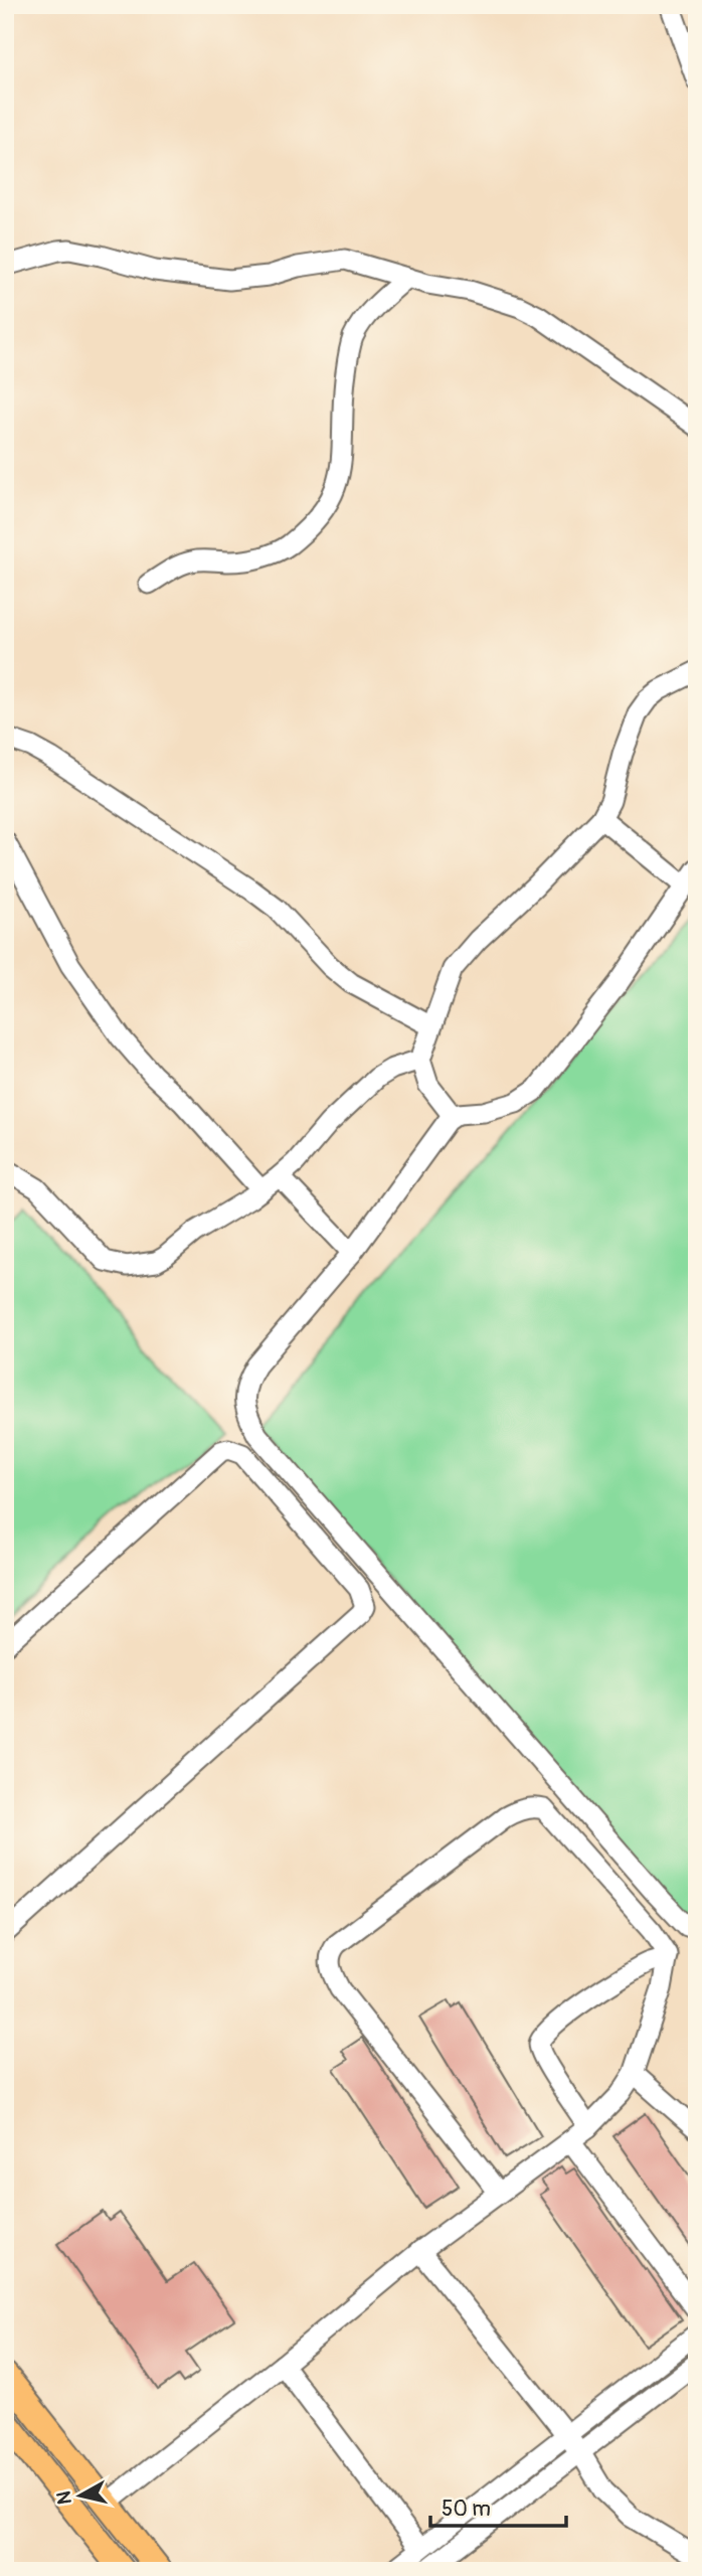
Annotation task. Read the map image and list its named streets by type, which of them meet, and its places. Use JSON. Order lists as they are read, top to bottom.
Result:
{
  "scale_bar": "50 m",
  "north": "left"
}
